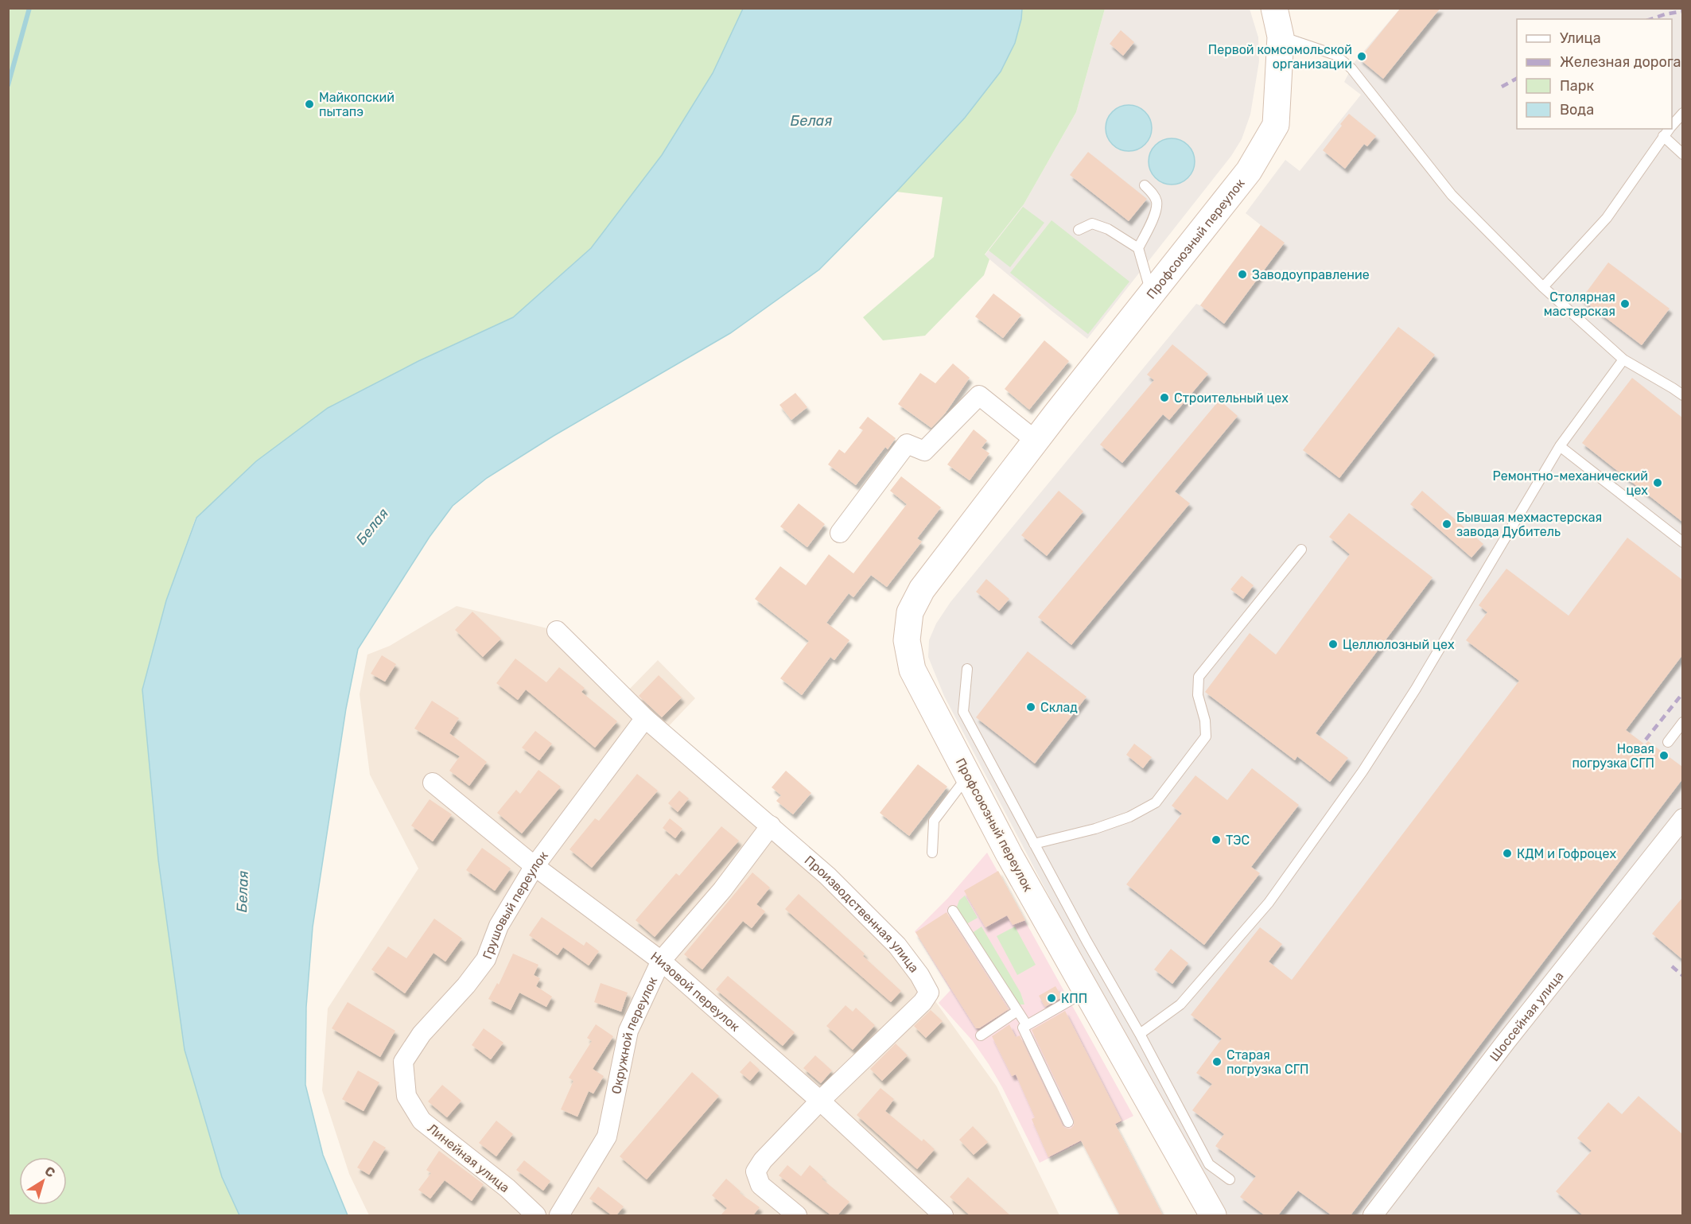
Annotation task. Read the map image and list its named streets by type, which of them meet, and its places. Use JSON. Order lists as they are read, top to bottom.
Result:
{
  "streets": {
    "main road": ["Профсоюзный переулок"],
    "street": [
      "Грушовый переулок",
      "Производственная улица",
      "Низовой переулок",
      "Шоссейная улица",
      "Окружной переулок",
      "Линейная улица"
    ]
  },
  "crossings": [
    ["Грушовый переулок", "Производственная улица"],
    ["Грушовый переулок", "Низовой переулок"],
    ["Грушовый переулок", "Линейная улица"],
    ["Производственная улица", "Низовой переулок"],
    ["Производственная улица", "Окружной переулок"],
    ["Низовой переулок", "Окружной переулок"]
  ],
  "water": ["Белая"],
  "places": [
    "Первой комсомольской организации",
    "Майкопский пытапэ",
    "Заводоуправление",
    "Столярная мастерская",
    "Строительный цех",
    "Ремонтно-механический цех",
    "Бывшая мехмастерская завода Дубитель",
    "Целлюлозный цех",
    "Склад",
    "Новая погрузка СГП",
    "ТЭС",
    "КДМ и Гофроцех",
    "КПП",
    "Старая погрузка СГП"
  ],
  "legend": [
    "Улица",
    "Железная дорога",
    "Парк",
    "Вода"
  ],
  "north": "top right"
}
